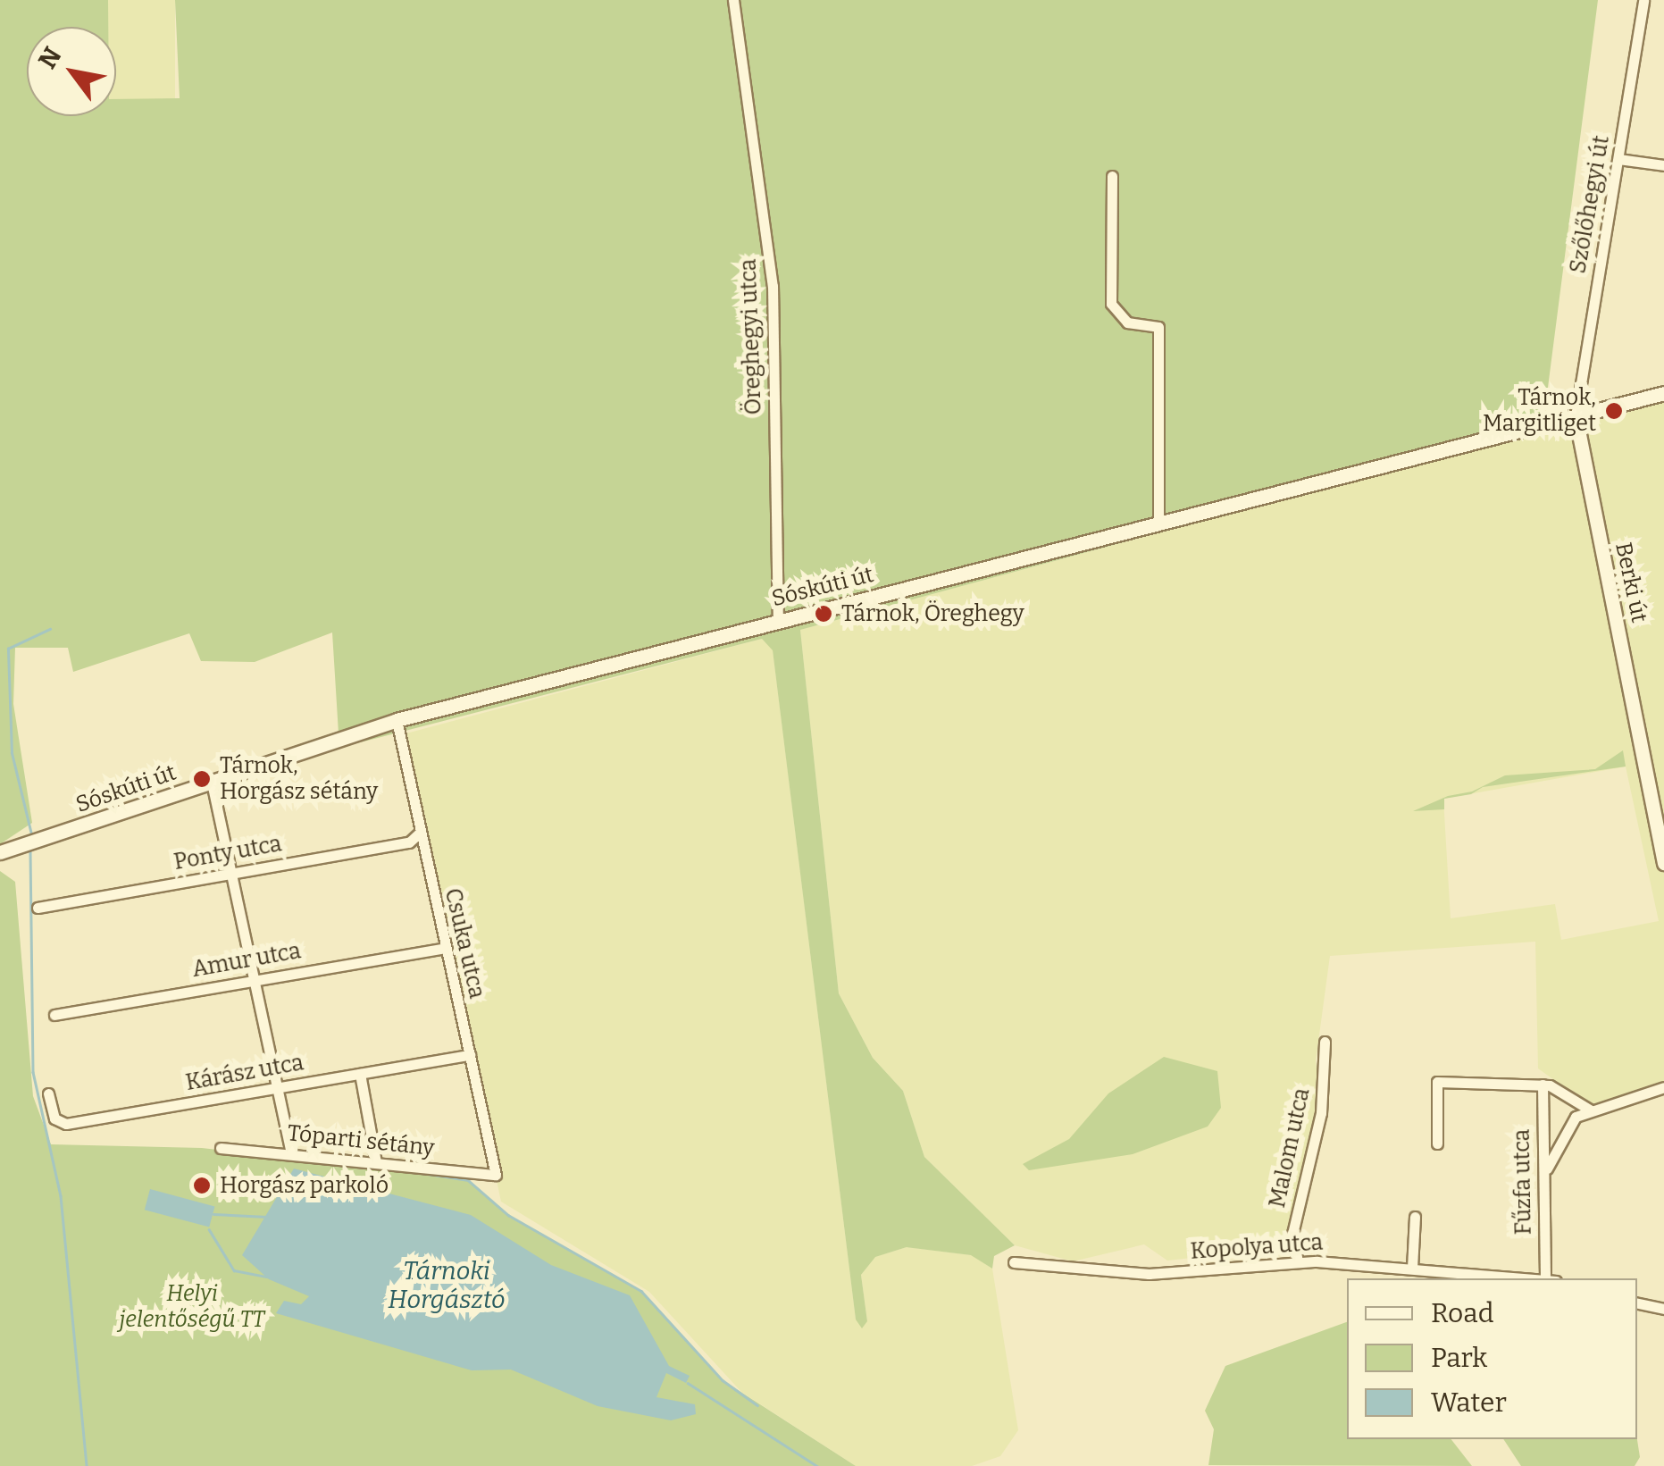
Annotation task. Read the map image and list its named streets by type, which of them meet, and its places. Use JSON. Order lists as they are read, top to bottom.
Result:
{
  "streets": {
    "main road": ["Berki út", "Sóskúti út"],
    "street": [
      "Szőlőhegyi út",
      "Öreghegyi utca",
      "Ponty utca",
      "Csuka utca",
      "Amur utca",
      "Kárász utca",
      "Tóparti sétány",
      "Malom utca",
      "Fűzfa utca",
      "Kopolya utca"
    ]
  },
  "crossings": [
    ["Szőlőhegyi út", "Berki út"],
    ["Szőlőhegyi út", "Sóskúti út"],
    ["Öreghegyi utca", "Sóskúti út"],
    ["Berki út", "Sóskúti út"],
    ["Sóskúti út", "Csuka utca"],
    ["Ponty utca", "Csuka utca"],
    ["Csuka utca", "Amur utca"],
    ["Csuka utca", "Kárász utca"],
    ["Csuka utca", "Tóparti sétány"],
    ["Malom utca", "Kopolya utca"]
  ],
  "water": ["Tárnoki Horgásztó"],
  "parks": ["Helyi jelentőségű TT"],
  "places": [
    "Tárnok, Margitliget",
    "Tárnok, Öreghegy",
    "Tárnok, Horgász sétány",
    "Horgász parkoló"
  ],
  "legend": ["Road", "Park", "Water"],
  "north": "top left"
}
